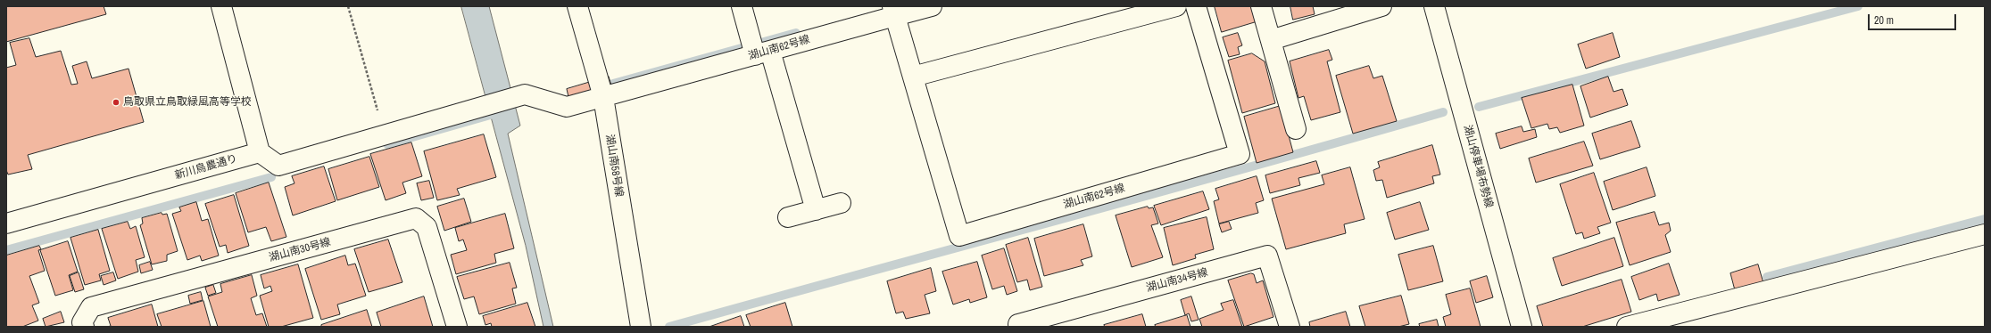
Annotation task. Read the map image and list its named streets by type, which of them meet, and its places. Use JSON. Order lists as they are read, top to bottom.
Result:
{
  "streets": {
    "street": [
      "湖山南62号線",
      "湖山南58号線",
      "湖山停車場布勢線",
      "新川鳥農通り",
      "湖山南30号線",
      "湖山南34号線"
    ]
  },
  "crossings": [
    ["湖山南62号線", "湖山南58号線"],
    ["湖山南62号線", "新川鳥農通り"]
  ],
  "places": ["鳥取県立鳥取緑風高等学校"],
  "scale_bar": "20 m"
}
